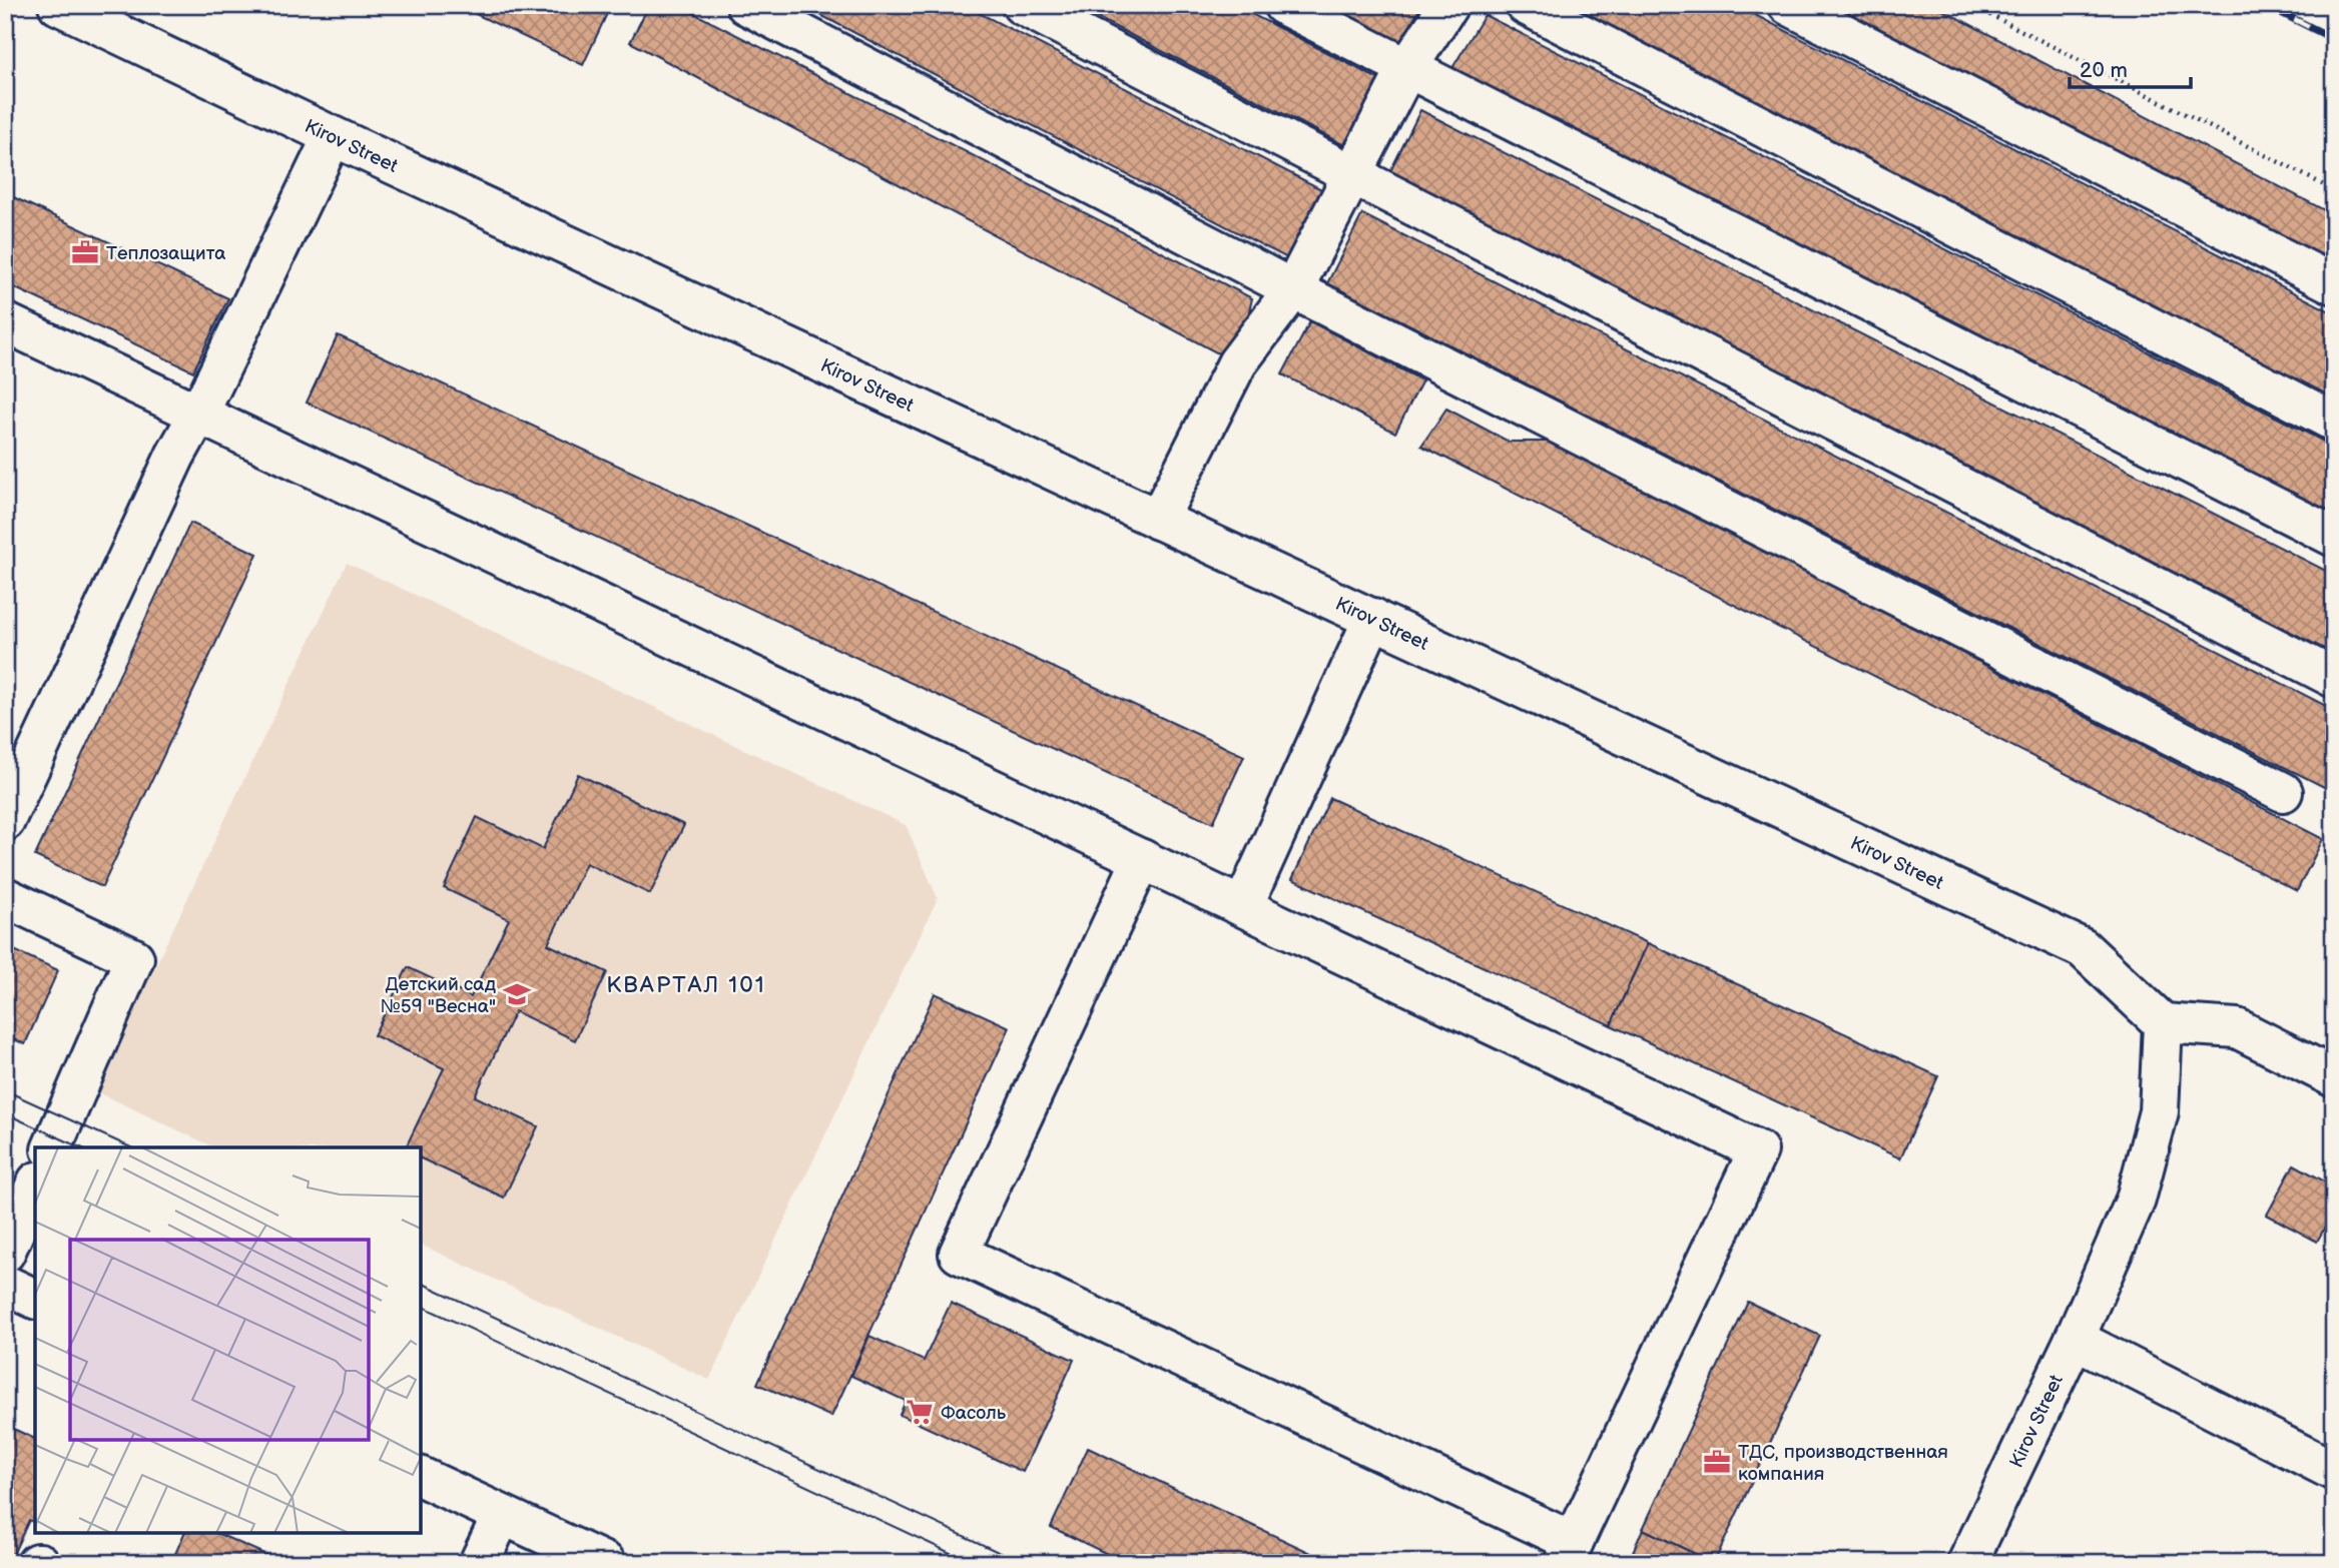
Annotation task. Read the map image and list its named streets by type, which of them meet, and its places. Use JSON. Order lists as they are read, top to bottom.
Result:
{
  "streets": {
    "street": ["Kirov Street"]
  },
  "districts": ["КВАРТАЛ 101"],
  "places": {
    "office": ["Теплозащита", "ТДС, производственная компания"],
    "school or university": ["Детский сад №59 \"Весна\""],
    "supermarket": ["Фасоль"]
  },
  "scale_bar": "20 m"
}
